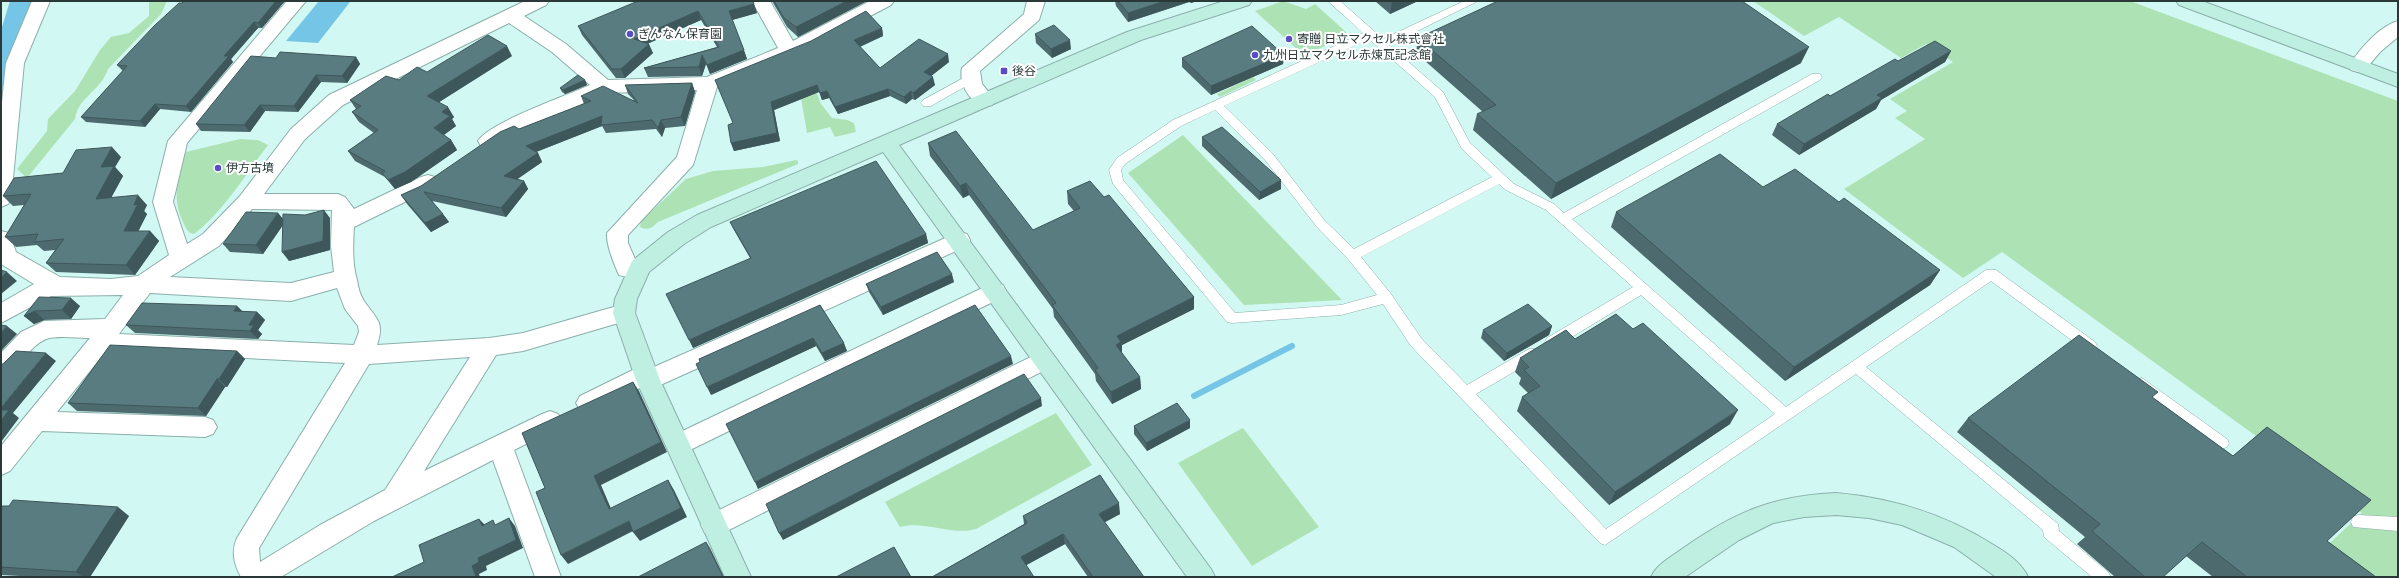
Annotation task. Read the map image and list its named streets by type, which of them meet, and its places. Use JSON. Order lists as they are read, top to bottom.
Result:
{
  "places": {
    "other": [
      "ぎんなん保育園",
      "寄贈 日立マクセル株式會社",
      "九州日立マクセル赤煉瓦記念館",
      "伊方古墳"
    ],
    "transit": ["後谷"]
  }
}
